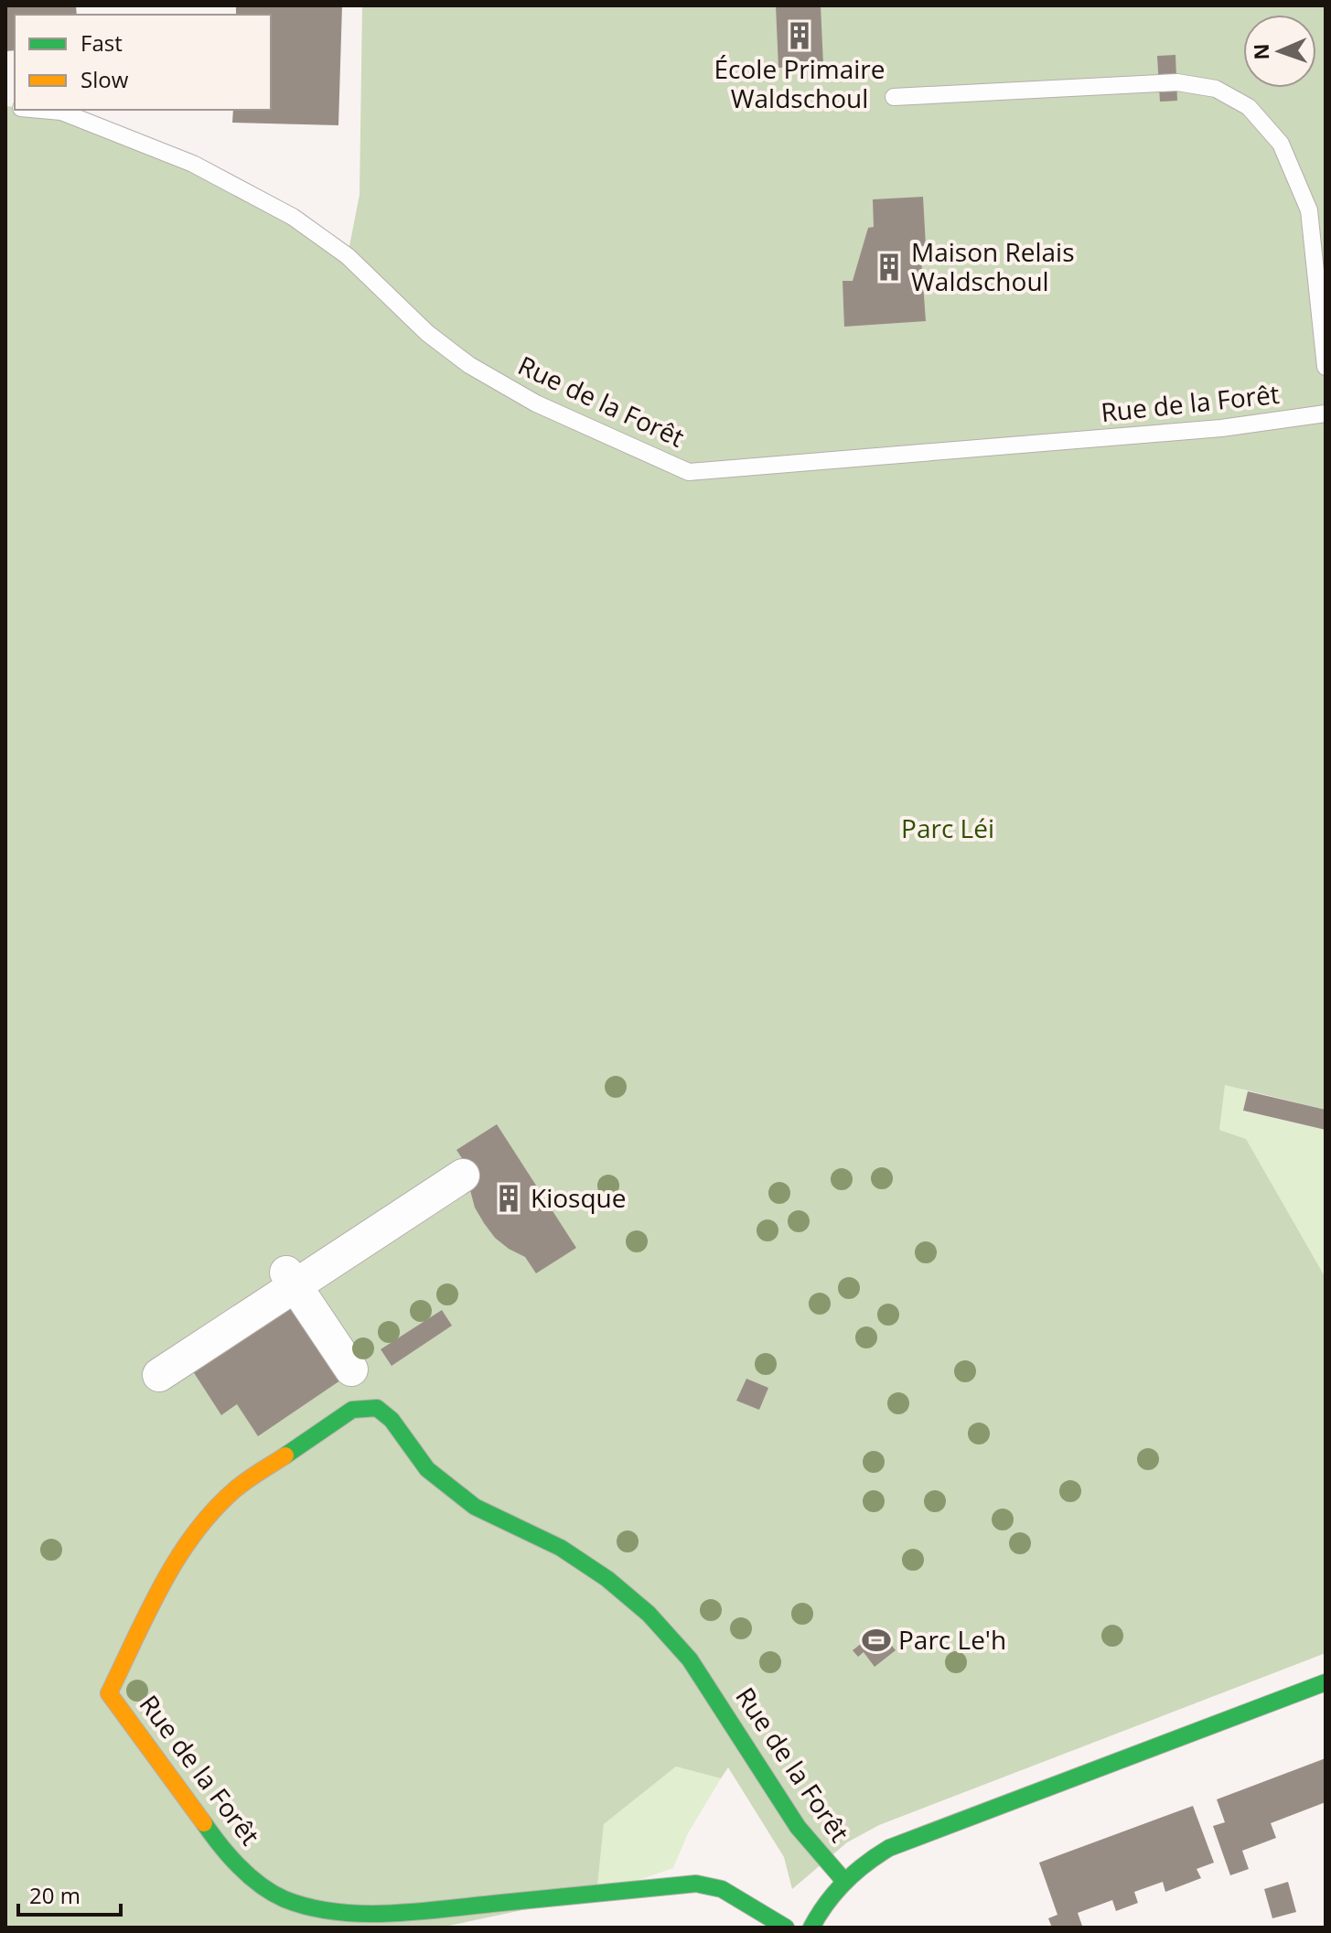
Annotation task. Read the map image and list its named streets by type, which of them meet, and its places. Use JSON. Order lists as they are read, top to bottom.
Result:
{
  "streets": {
    "street": ["Rue de la Forêt"]
  },
  "parks": ["Parc Léi"],
  "places": {
    "building": ["École Primaire Waldschoul", "Maison Relais Waldschoul", "Kiosque"],
    "sports": ["Parc Le'h"]
  },
  "legend": ["Fast", "Slow"],
  "scale_bar": "20 m",
  "north": "left"
}
